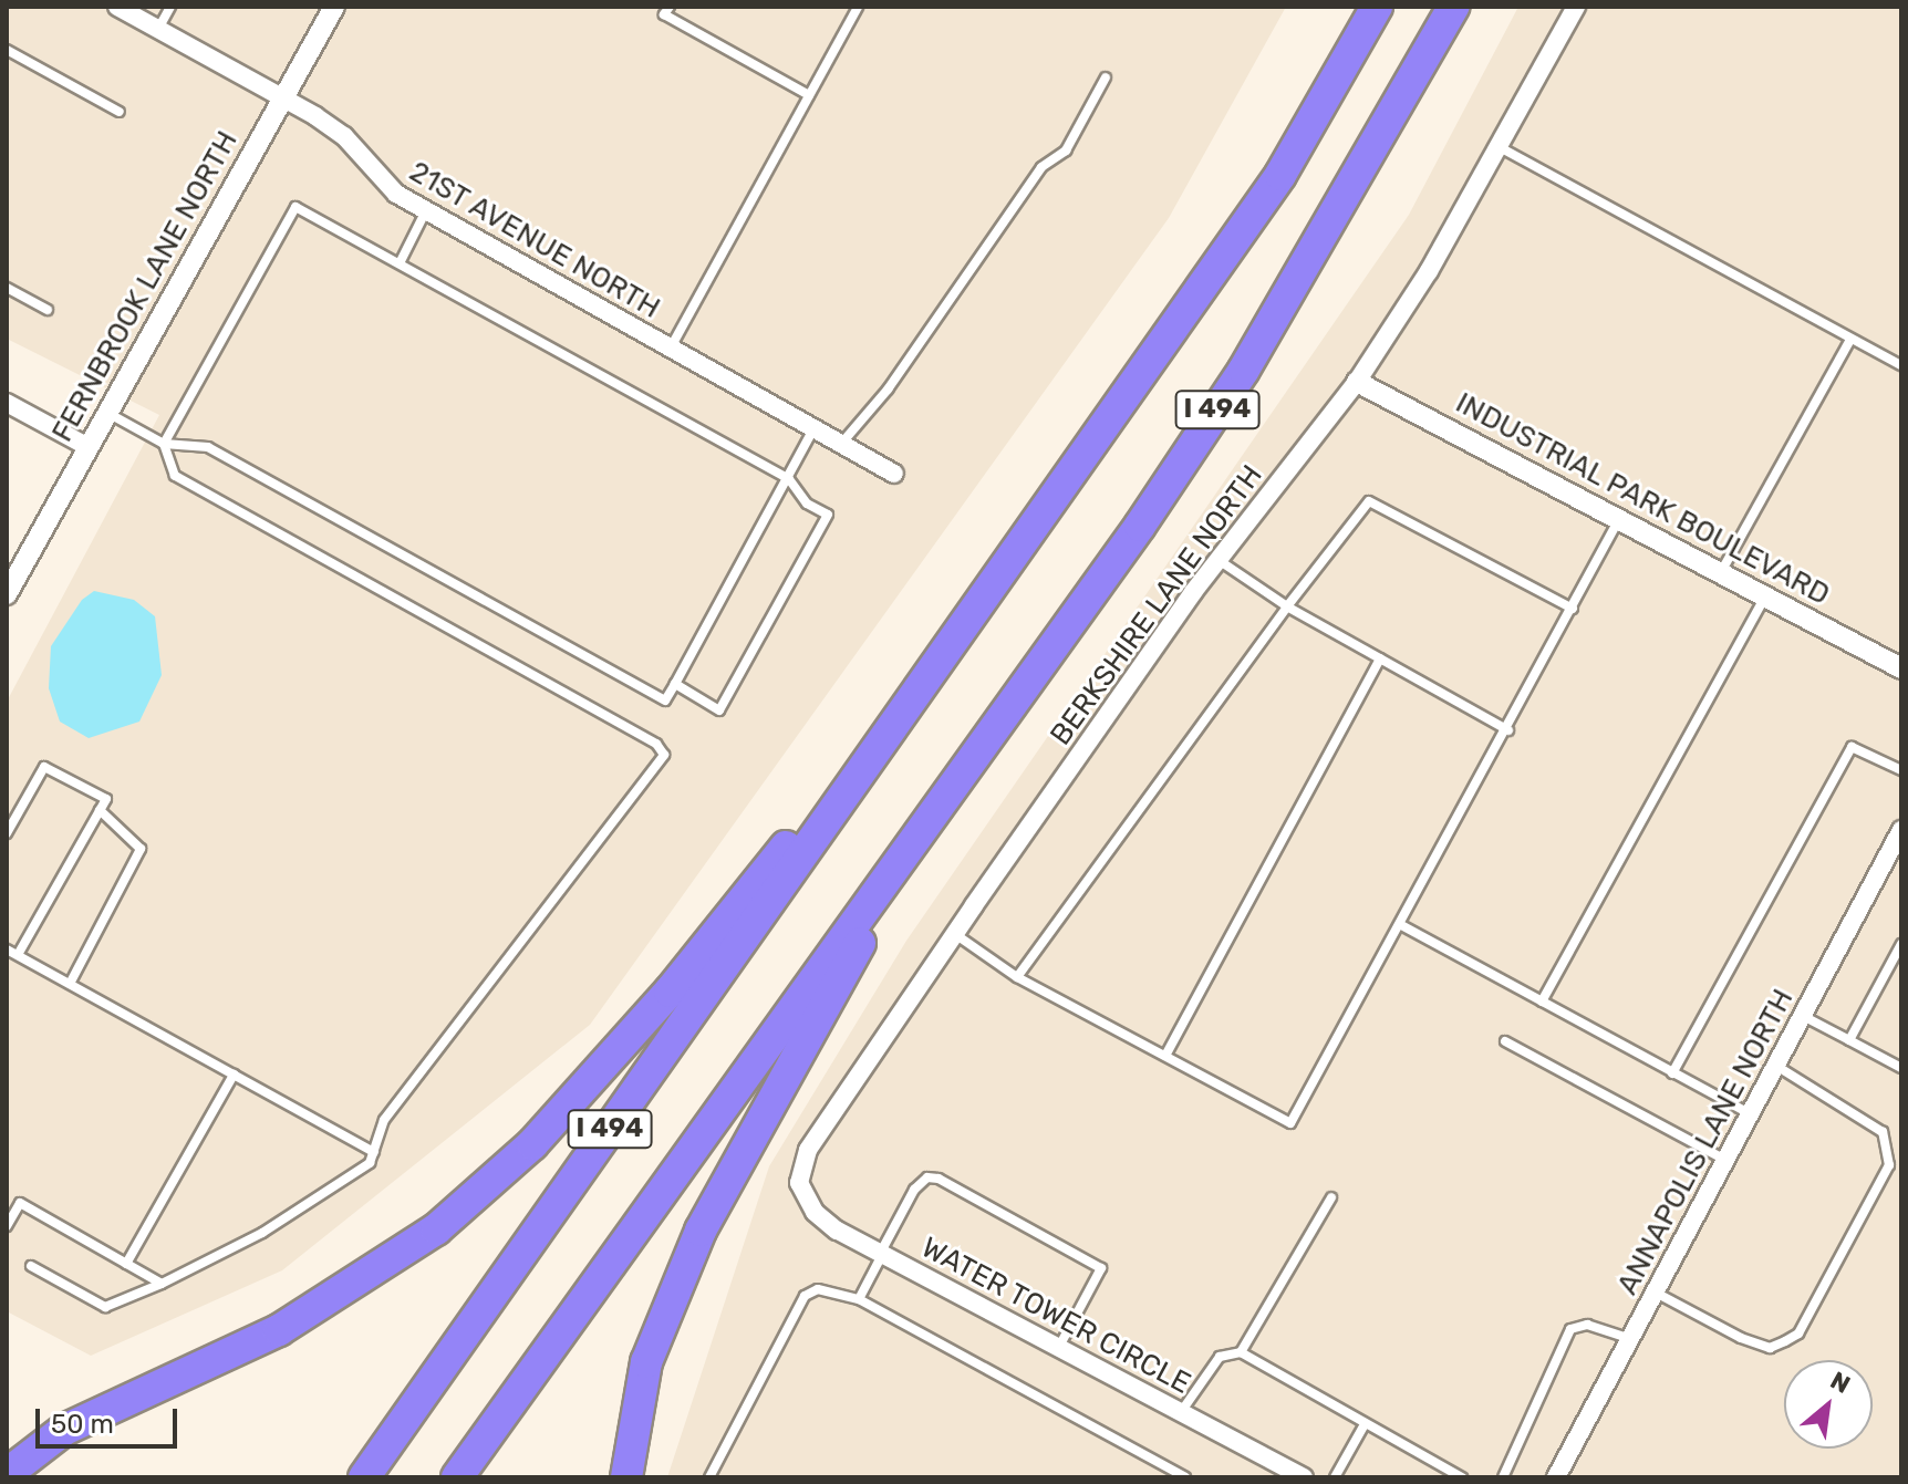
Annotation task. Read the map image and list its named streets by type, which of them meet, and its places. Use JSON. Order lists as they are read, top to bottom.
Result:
{
  "streets": {
    "highway": ["I 494"],
    "street": [
      "21ST AVENUE NORTH",
      "FERNBROOK LANE NORTH",
      "INDUSTRIAL PARK BOULEVARD",
      "BERKSHIRE LANE NORTH",
      "ANNAPOLIS LANE NORTH",
      "WATER TOWER CIRCLE"
    ]
  },
  "crossings": [
    ["21ST AVENUE NORTH", "FERNBROOK LANE NORTH"],
    ["INDUSTRIAL PARK BOULEVARD", "BERKSHIRE LANE NORTH"],
    ["BERKSHIRE LANE NORTH", "WATER TOWER CIRCLE"]
  ],
  "scale_bar": "50 m",
  "north": "top right"
}
